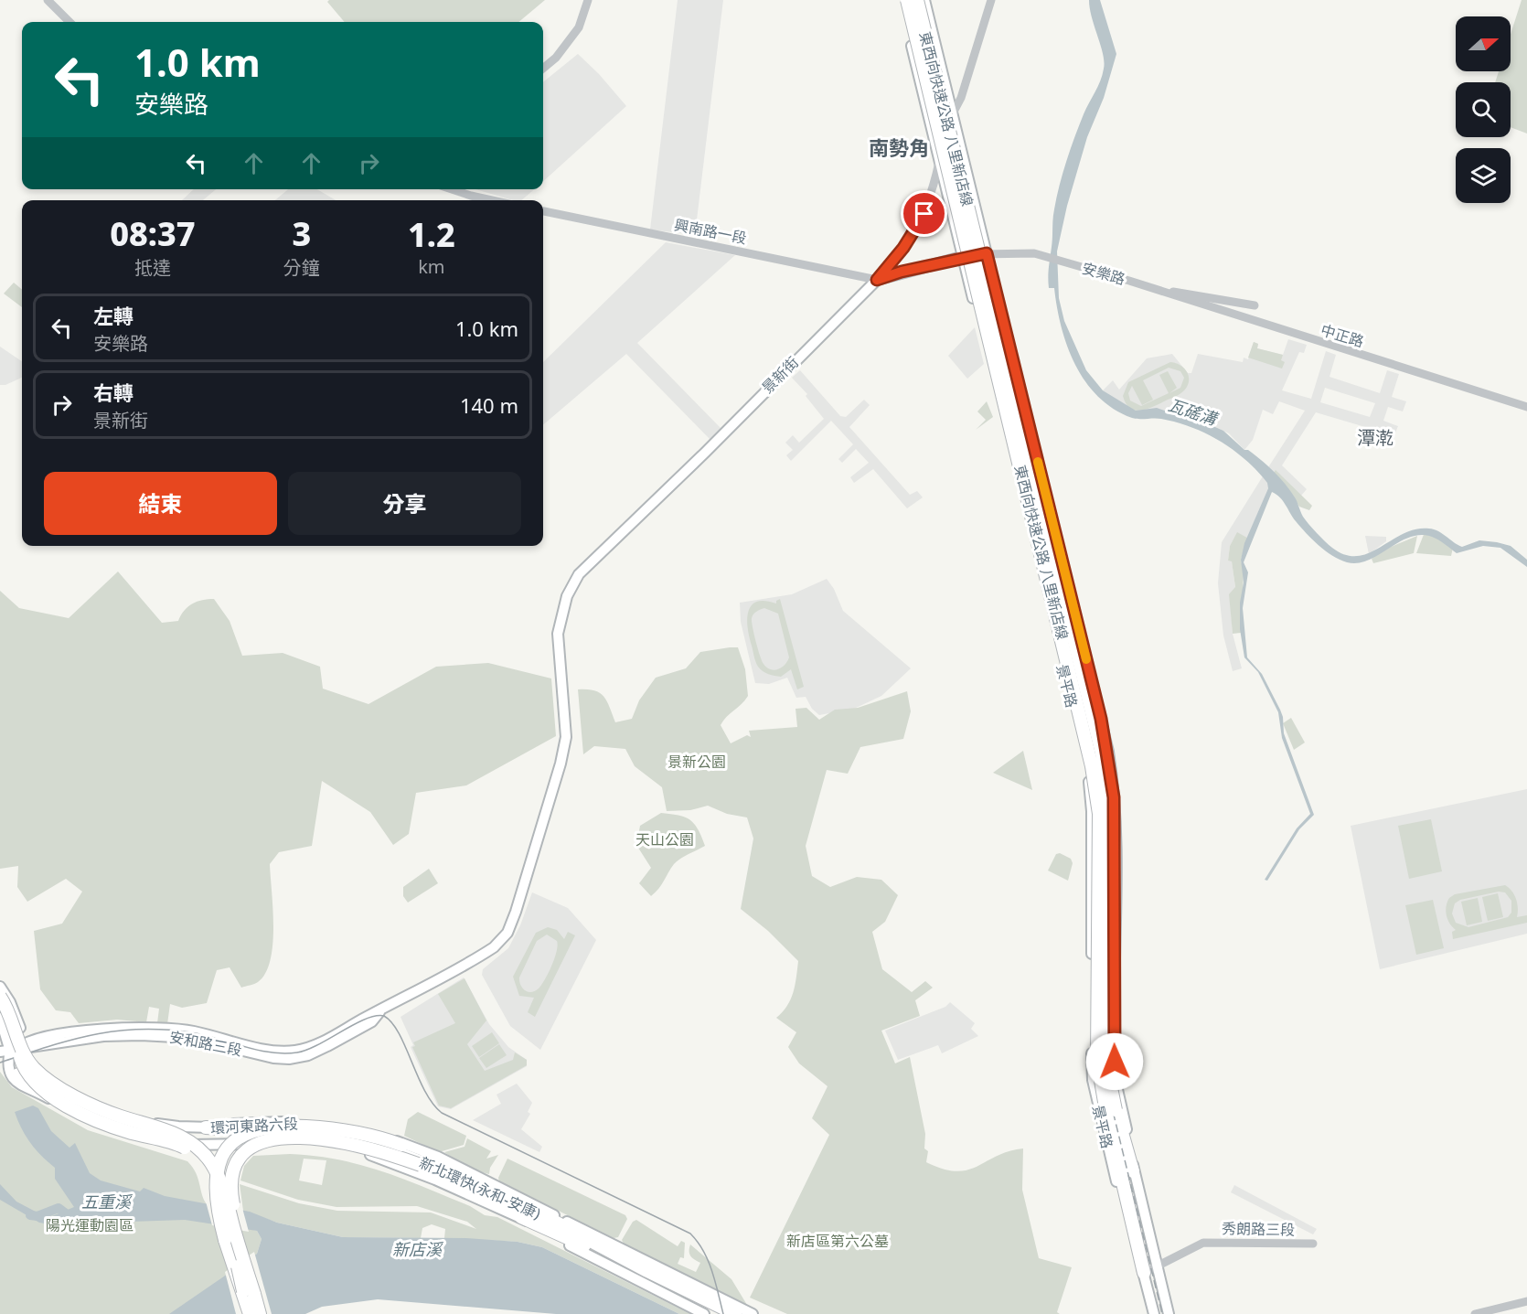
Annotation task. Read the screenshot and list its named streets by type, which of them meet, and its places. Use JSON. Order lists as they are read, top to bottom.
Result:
{
  "streets": {
    "highway": ["東西向快速公路 八里新店線", "新北環快(永和-安康)"],
    "main road": [
      "景新街",
      "景平路",
      "安和路三段",
      "環河東路六段"
    ],
    "street": [
      "興南路一段",
      "安樂路",
      "中正路",
      "秀朗路三段"
    ]
  },
  "crossings": [
    ["東西向快速公路 八里新店線", "景平路"],
    ["興南路一段", "景新街"],
    ["安樂路", "中正路"],
    ["安樂路", "景平路"],
    ["景新街", "景平路"],
    ["景新街", "安和路三段"],
    ["景平路", "秀朗路三段"],
    ["安和路三段", "環河東路六段"],
    ["環河東路六段", "新北環快(永和-安康)"]
  ],
  "districts": ["南勢角", "潭漧"],
  "water": ["瓦磘溝", "五重溪", "新店溪"],
  "parks": [
    "景新公園",
    "天山公園",
    "陽光運動園區",
    "新店區第六公墓"
  ],
  "north": "right",
  "page": {
    "turn": ["1.0 km", "安樂路"],
    "eta": [
      "08:37",
      "抵達",
      "3",
      "分鐘",
      "1.2",
      "km"
    ],
    "list": [
      {
        "name": "左轉",
        "note": "安樂路",
        "value": "1.0 km"
      },
      {
        "name": "右轉",
        "note": "景新街",
        "value": "140 m"
      }
    ],
    "buttons": ["結束", "分享"]
  }
}
